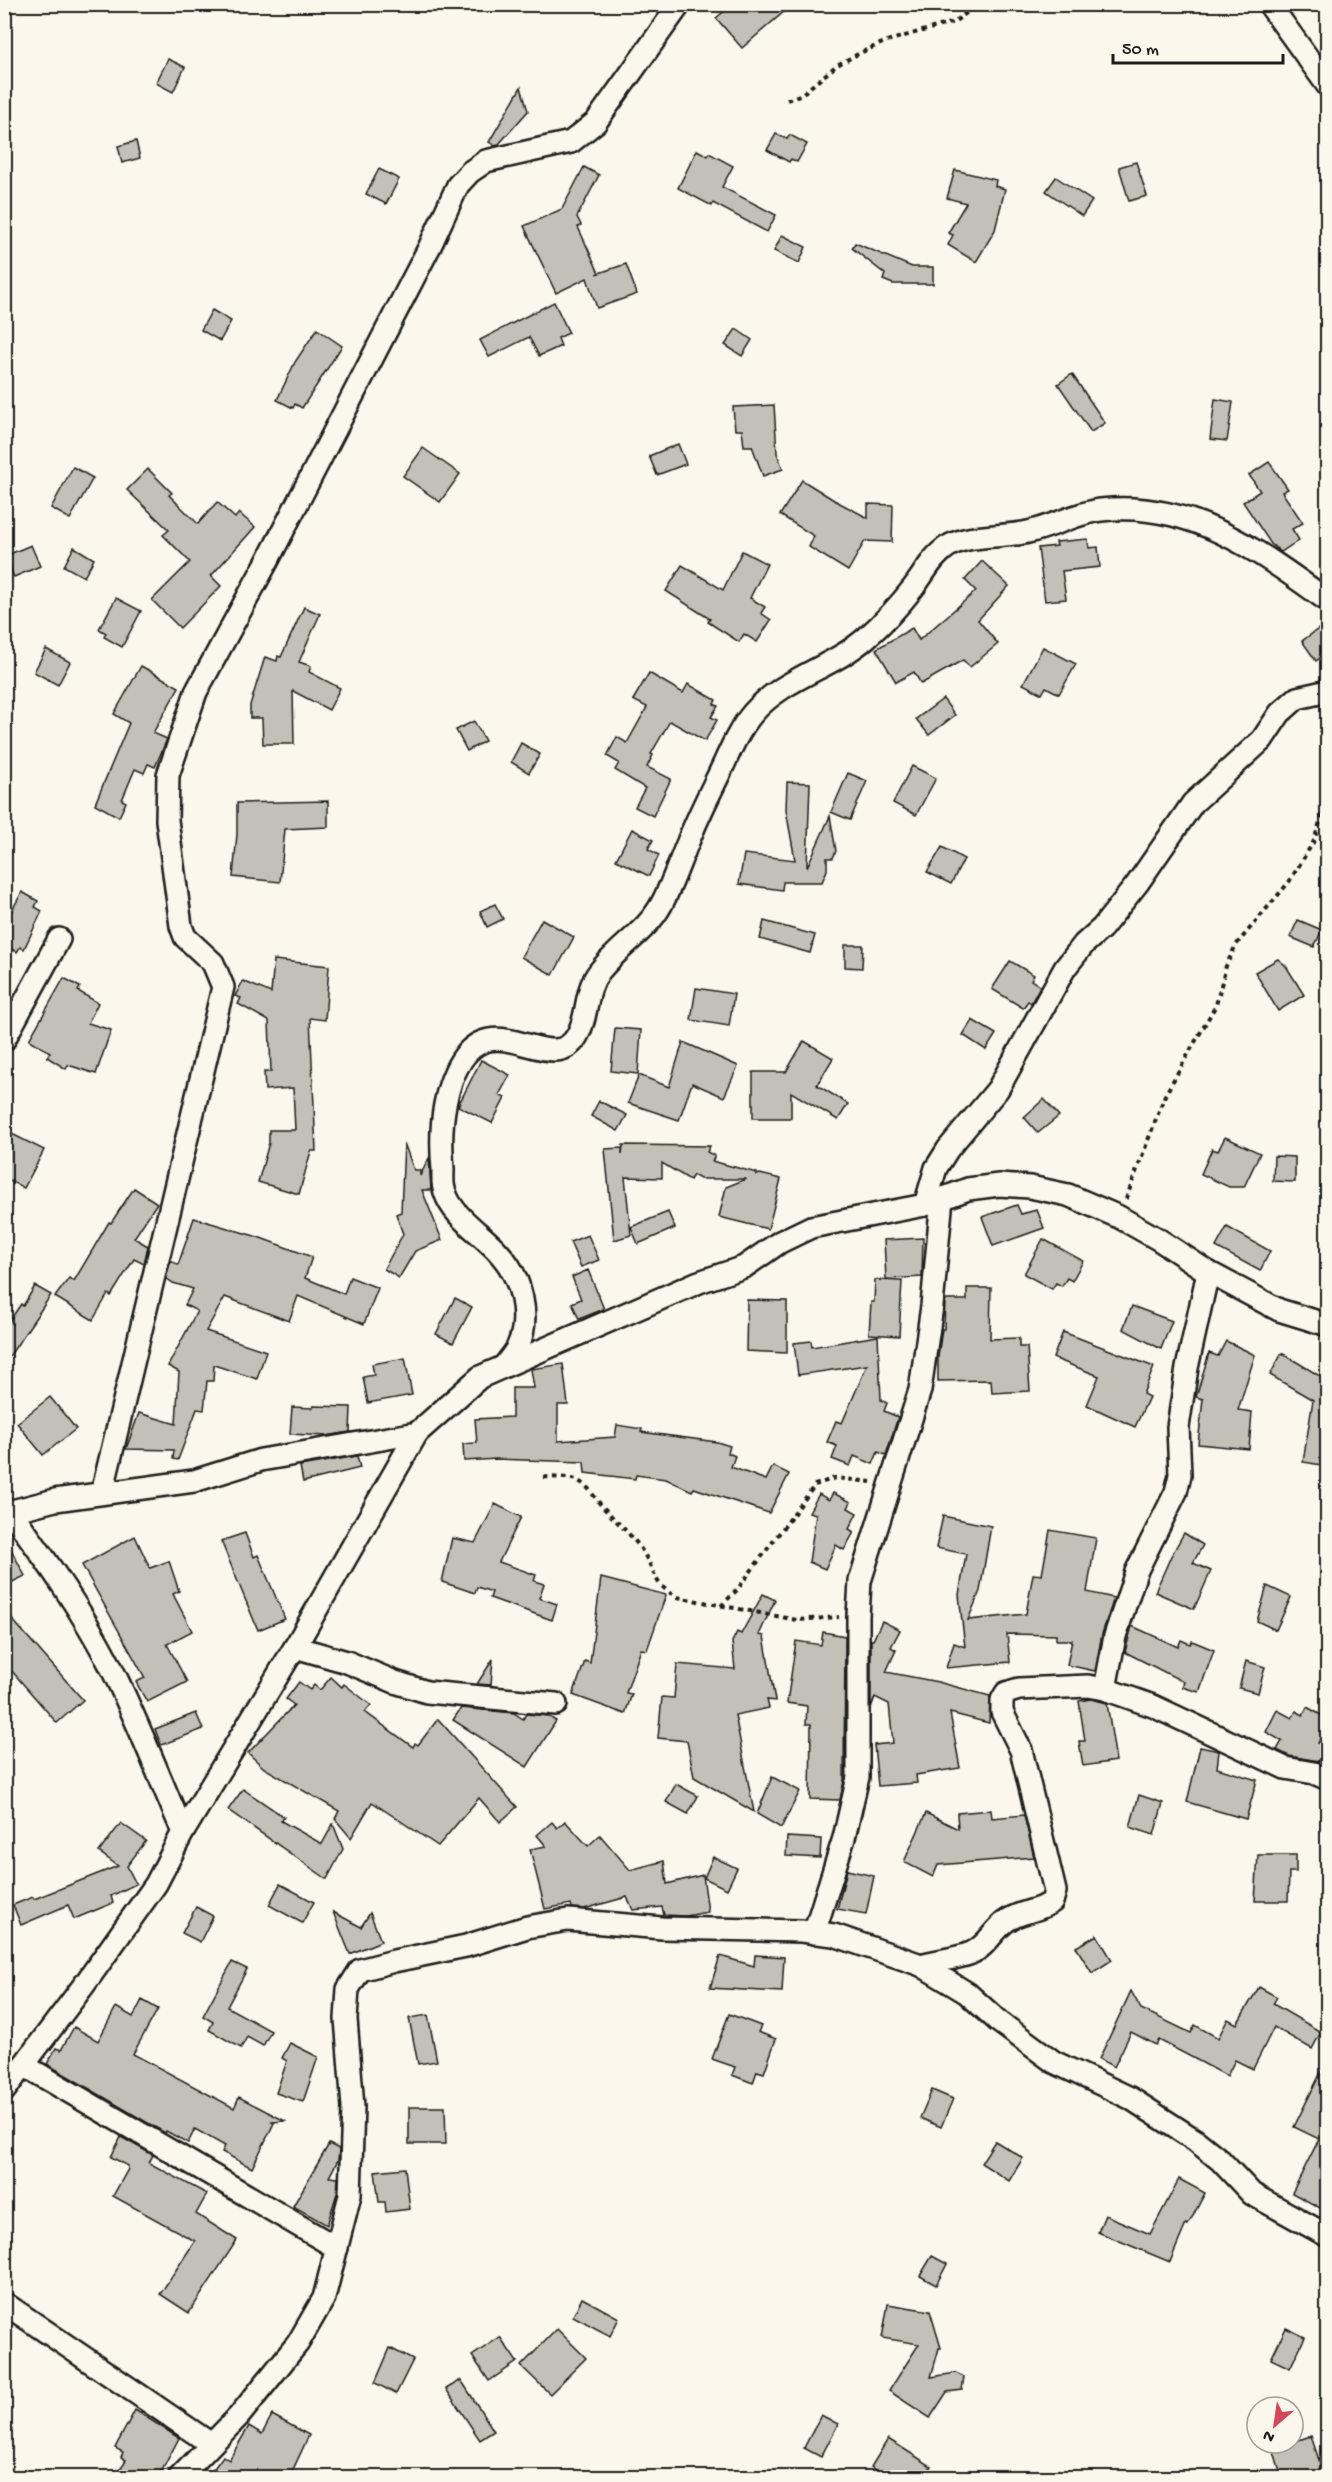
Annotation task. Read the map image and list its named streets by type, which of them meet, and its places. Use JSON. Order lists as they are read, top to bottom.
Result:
{
  "scale_bar": "50 m",
  "north": "bottom left"
}
